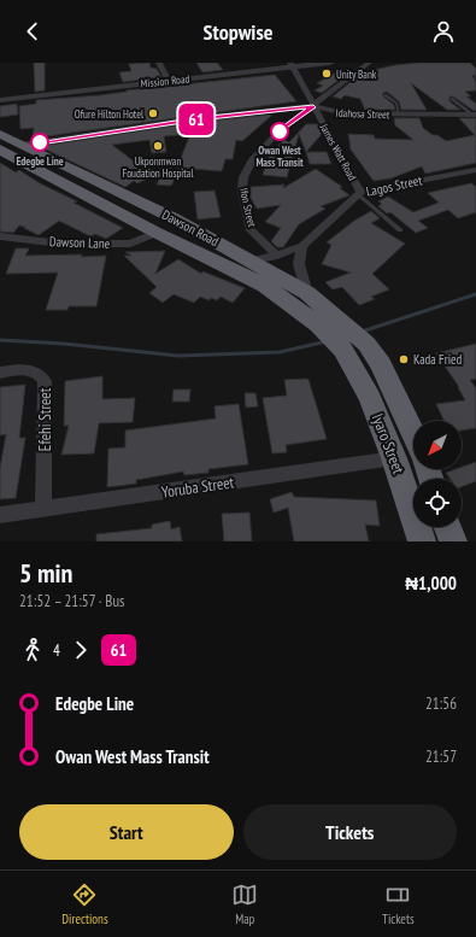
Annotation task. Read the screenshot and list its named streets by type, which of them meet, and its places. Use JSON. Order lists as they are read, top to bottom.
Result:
{
  "streets": {
    "highway": ["Dawson Road", "Iyaro Street"],
    "street": [
      "Mission Road",
      "Idahosa Street",
      "James Watt Road",
      "Lagos Street",
      "Ifon Street",
      "Dawson Lane",
      "Efehi Street",
      "Yoruba Street"
    ]
  },
  "crossings": [
    ["Mission Road", "James Watt Road"],
    ["Idahosa Street", "James Watt Road"],
    ["Idahosa Street", "Ifon Street"],
    ["Idahosa Street", "Dawson Road"],
    ["James Watt Road", "Lagos Street"],
    ["James Watt Road", "Ifon Street"],
    ["Dawson Road", "Dawson Lane"],
    ["Dawson Road", "Iyaro Street"],
    ["Efehi Street", "Yoruba Street"],
    ["Iyaro Street", "Yoruba Street"]
  ],
  "places": [
    "Unity Bank",
    "Ofure Hilton Hotel",
    "Owan West Mass Transit",
    "Edegbe Line",
    "Ukponmwan Foudation Hospital",
    "Kada Fried"
  ],
  "lines": ["bus line 61"],
  "north": "bottom left",
  "page": {
    "header": "Stopwise",
    "on_map": "61",
    "heading": ["5 min", "21:52 – 21:57 · Bus", "₦1,000"],
    "legs": ["4", "61"],
    "list": [
      {
        "name": "Edegbe Line",
        "value": "21:56"
      },
      {
        "name": "Owan West Mass Transit",
        "value": "21:57"
      }
    ],
    "buttons": ["Start", "Tickets"],
    "tabs": ["Directions", "Map", "Tickets"]
  }
}
